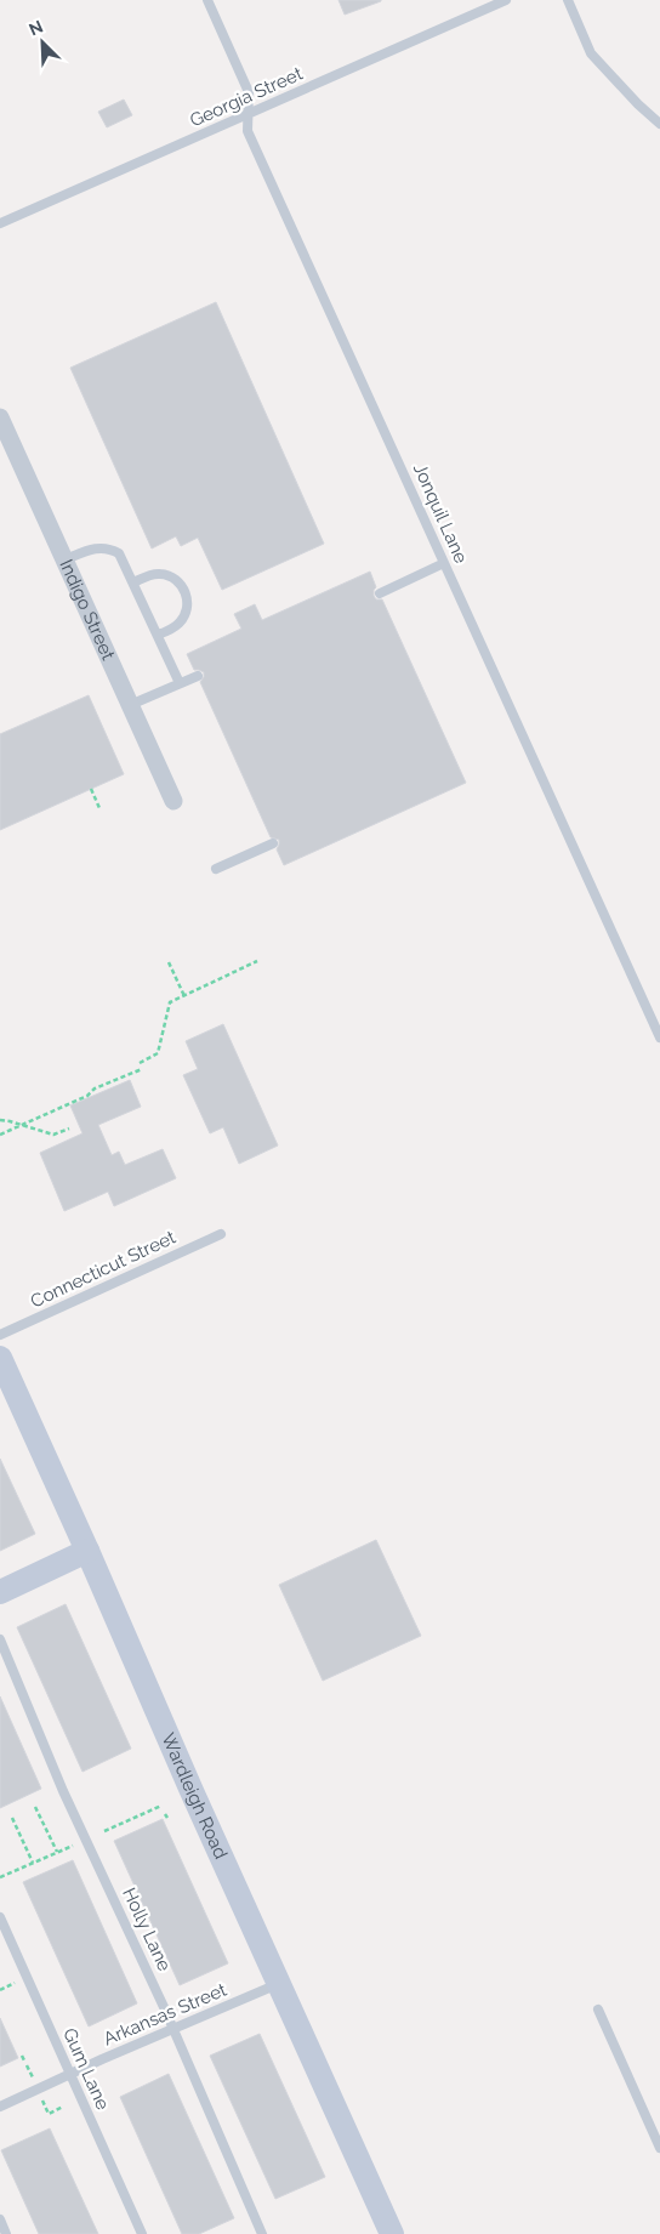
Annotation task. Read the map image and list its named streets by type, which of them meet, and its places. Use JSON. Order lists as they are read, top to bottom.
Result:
{
  "streets": {
    "main road": ["Wardleigh Road"],
    "street": ["Indigo Street"],
    "lane": [
      "Georgia Street",
      "Jonquil Lane",
      "Connecticut Street",
      "Holly Lane",
      "Arkansas Street",
      "Gum Lane"
    ]
  },
  "crossings": [
    ["Georgia Street", "Jonquil Lane"],
    ["Wardleigh Road", "Arkansas Street"],
    ["Holly Lane", "Arkansas Street"],
    ["Arkansas Street", "Gum Lane"]
  ],
  "north": "top left"
}
